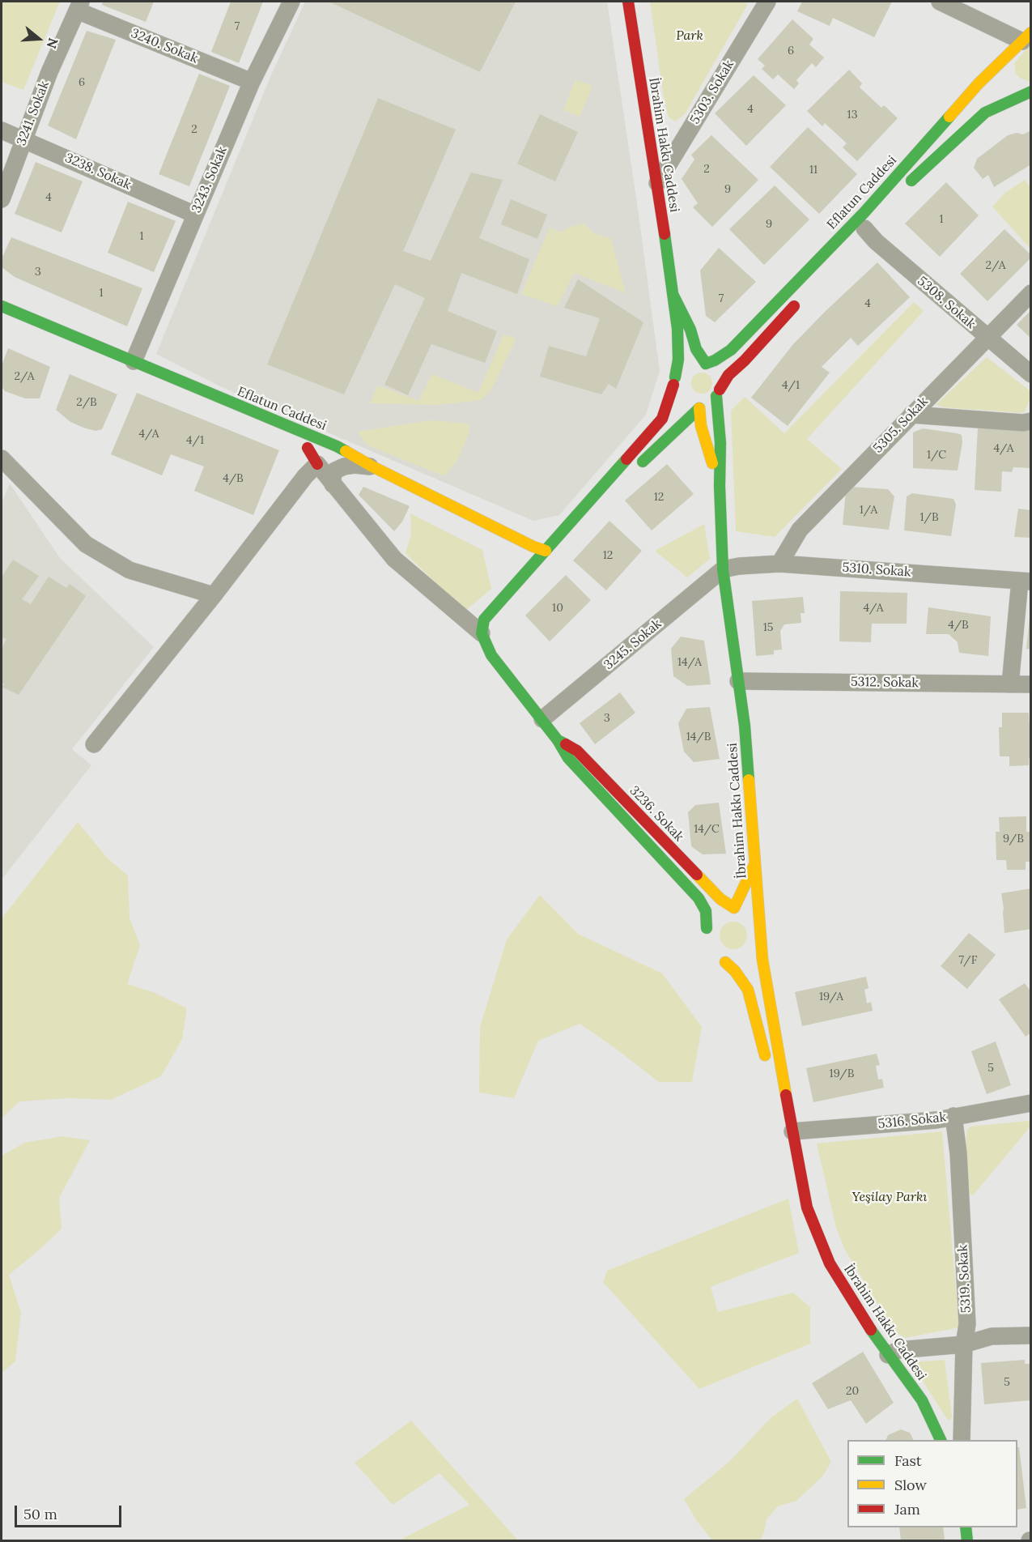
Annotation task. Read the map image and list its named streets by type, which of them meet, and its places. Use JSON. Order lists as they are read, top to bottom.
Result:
{
  "streets": {
    "street": [
      "3240. Sokak",
      "5303. Sokak",
      "3241. Sokak",
      "İbrahim Hakkı Caddesi",
      "3238. Sokak",
      "3243. Sokak",
      "Eflatun Caddesi",
      "5308. Sokak",
      "5305. Sokak",
      "5310. Sokak",
      "3245. Sokak",
      "5312. Sokak",
      "3236. Sokak",
      "5316. Sokak",
      "5319. Sokak"
    ]
  },
  "crossings": [
    ["3240. Sokak", "3241. Sokak"],
    ["3240. Sokak", "3243. Sokak"],
    ["5303. Sokak", "İbrahim Hakkı Caddesi"],
    ["3241. Sokak", "3238. Sokak"],
    ["İbrahim Hakkı Caddesi", "Eflatun Caddesi"],
    ["İbrahim Hakkı Caddesi", "5310. Sokak"],
    ["İbrahim Hakkı Caddesi", "3245. Sokak"],
    ["İbrahim Hakkı Caddesi", "5312. Sokak"],
    ["İbrahim Hakkı Caddesi", "3236. Sokak"],
    ["İbrahim Hakkı Caddesi", "5316. Sokak"],
    ["3238. Sokak", "3243. Sokak"],
    ["3243. Sokak", "Eflatun Caddesi"],
    ["5308. Sokak", "5305. Sokak"],
    ["5305. Sokak", "5310. Sokak"],
    ["5310. Sokak", "3245. Sokak"],
    ["3245. Sokak", "3236. Sokak"],
    ["5316. Sokak", "5319. Sokak"]
  ],
  "parks": ["Park", "Yeşilay Parkı"],
  "house_numbers": [
    "7",
    "6",
    "6",
    "4",
    "13",
    "2",
    "2",
    "11",
    "9",
    "4",
    "1",
    "9",
    "1",
    "2/A",
    "3",
    "1",
    "7",
    "4",
    "2/A",
    "4/1",
    "2/B",
    "4/A",
    "4/1",
    "4/A",
    "1/C",
    "4/B",
    "12",
    "1/A",
    "1/B",
    "12",
    "10",
    "4/A",
    "4/B",
    "15",
    "14/A",
    "3",
    "14/B",
    "14/C",
    "9/B",
    "7/F",
    "19/A",
    "5",
    "19/B",
    "5",
    "20"
  ],
  "legend": ["Fast", "Slow", "Jam"],
  "scale_bar": "50 m",
  "north": "right"
}
